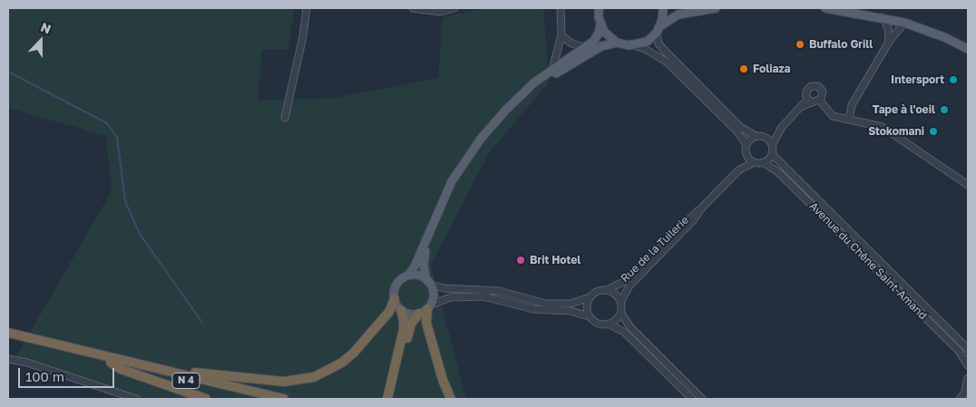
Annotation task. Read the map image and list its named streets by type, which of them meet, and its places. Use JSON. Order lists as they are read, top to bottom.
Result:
{
  "streets": {
    "highway": ["N 4"],
    "street": ["Rue de la Tuilerie", "Avenue du Chêne Saint-Amand"]
  },
  "crossings": [
    ["Rue de la Tuilerie", "Avenue du Chêne Saint-Amand"]
  ],
  "places": [
    "Buffalo Grill",
    "Foliaza",
    "Intersport",
    "Tape à l'oeil",
    "Stokomani",
    "Brit Hotel"
  ],
  "scale_bar": "100 m",
  "north": "top"
}
